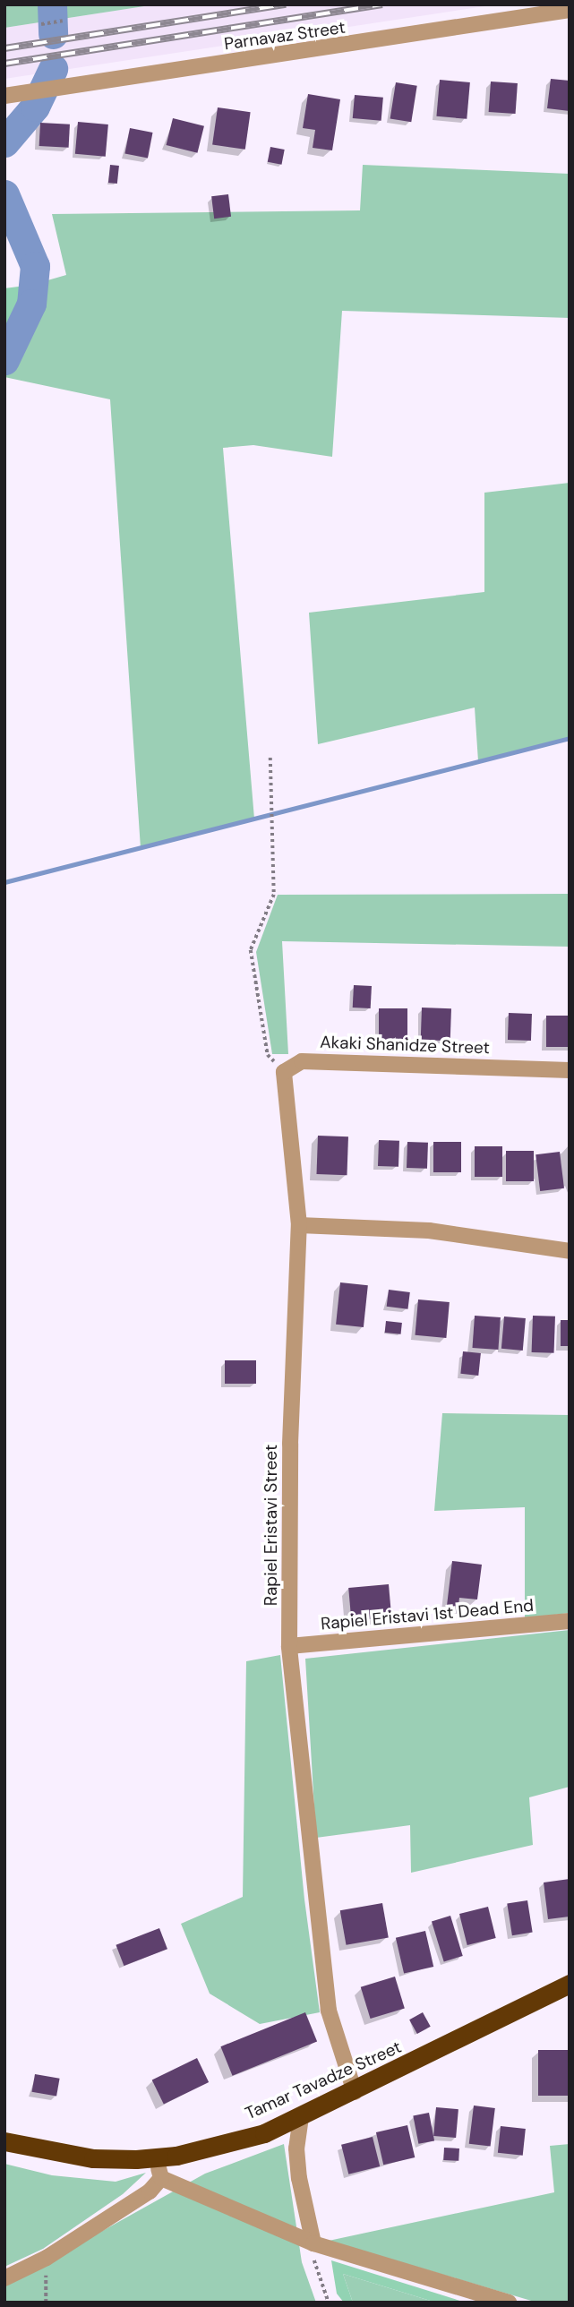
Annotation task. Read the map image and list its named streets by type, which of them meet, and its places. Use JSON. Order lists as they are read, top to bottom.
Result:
{
  "streets": {
    "highway": ["Tamar Tavadze Street"],
    "street": [
      "Parnavaz Street",
      "Akaki Shanidze Street",
      "Rapiel Eristavi Street",
      "Rapiel Eristavi 1st Dead End"
    ]
  },
  "crossings": [
    ["Rapiel Eristavi Street", "Rapiel Eristavi 1st Dead End"],
    ["Rapiel Eristavi Street", "Tamar Tavadze Street"]
  ]
}
